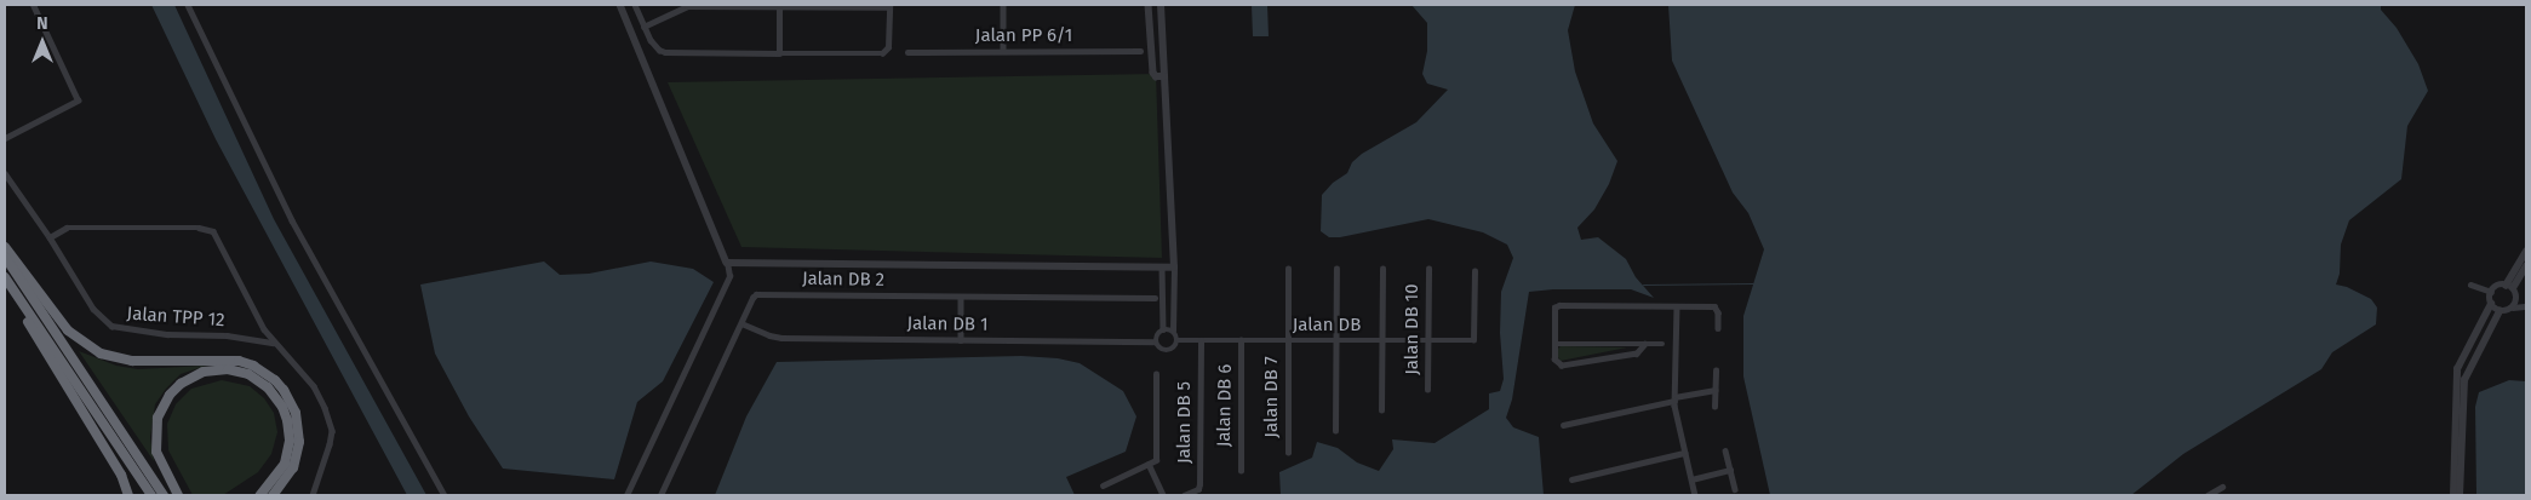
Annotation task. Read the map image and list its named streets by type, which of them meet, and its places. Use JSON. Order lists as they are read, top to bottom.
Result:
{
  "streets": {
    "street": [
      "Jalan PP 6/1",
      "Jalan DB 2",
      "Jalan TPP 12",
      "Jalan DB 1",
      "Jalan DB",
      "Jalan DB 10",
      "Jalan DB 7",
      "Jalan DB 6",
      "Jalan DB 5"
    ]
  },
  "crossings": [
    ["Jalan DB 2", "Jalan DB 1"],
    ["Jalan DB 1", "Jalan DB"],
    ["Jalan DB", "Jalan DB 10"],
    ["Jalan DB", "Jalan DB 7"],
    ["Jalan DB", "Jalan DB 6"],
    ["Jalan DB", "Jalan DB 5"]
  ],
  "north": "top"
}
